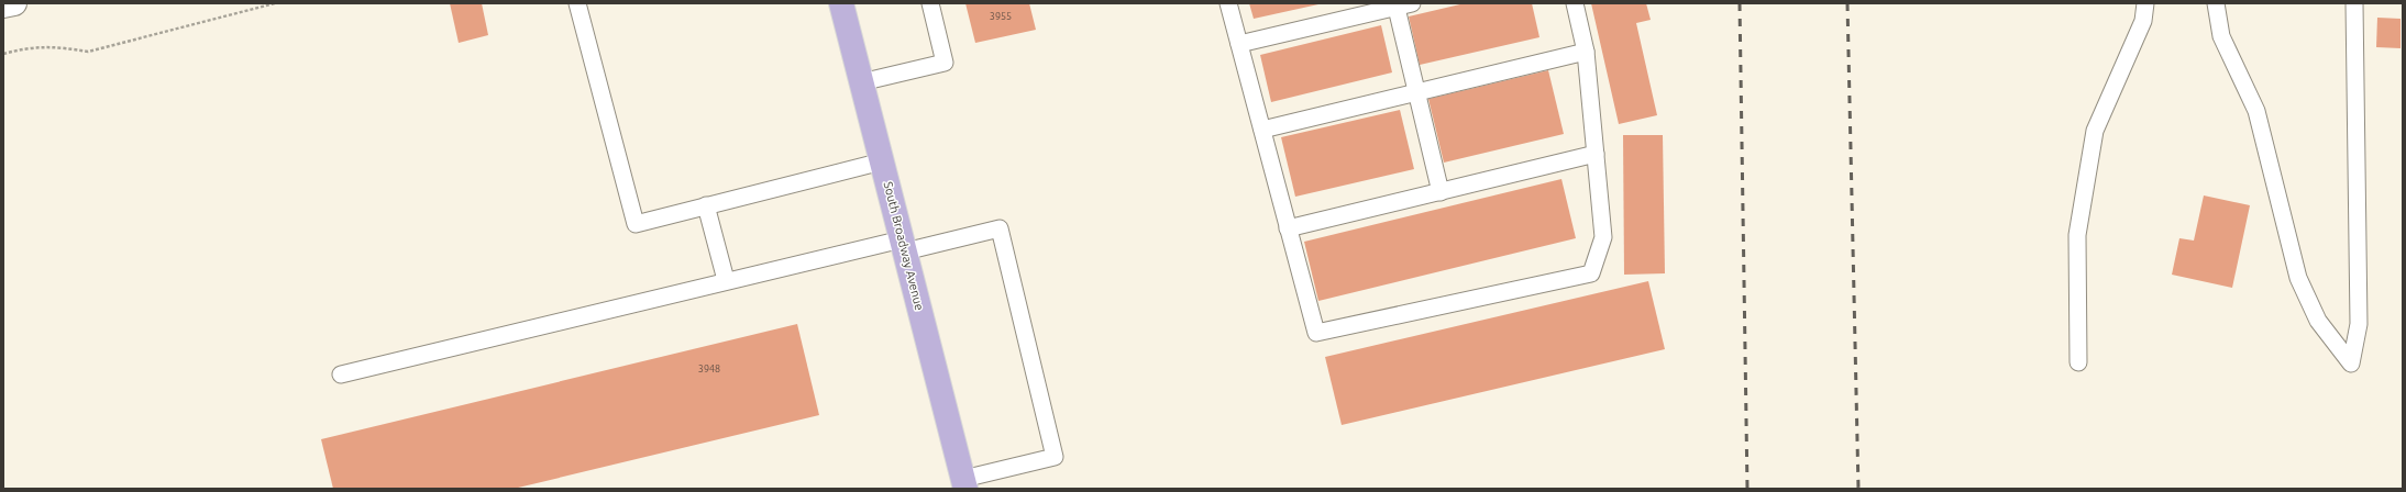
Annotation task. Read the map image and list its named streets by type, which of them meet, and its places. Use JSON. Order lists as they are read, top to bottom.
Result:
{
  "streets": {
    "main road": ["South Broadway Avenue"]
  },
  "house_numbers": ["3955", "3948"]
}
